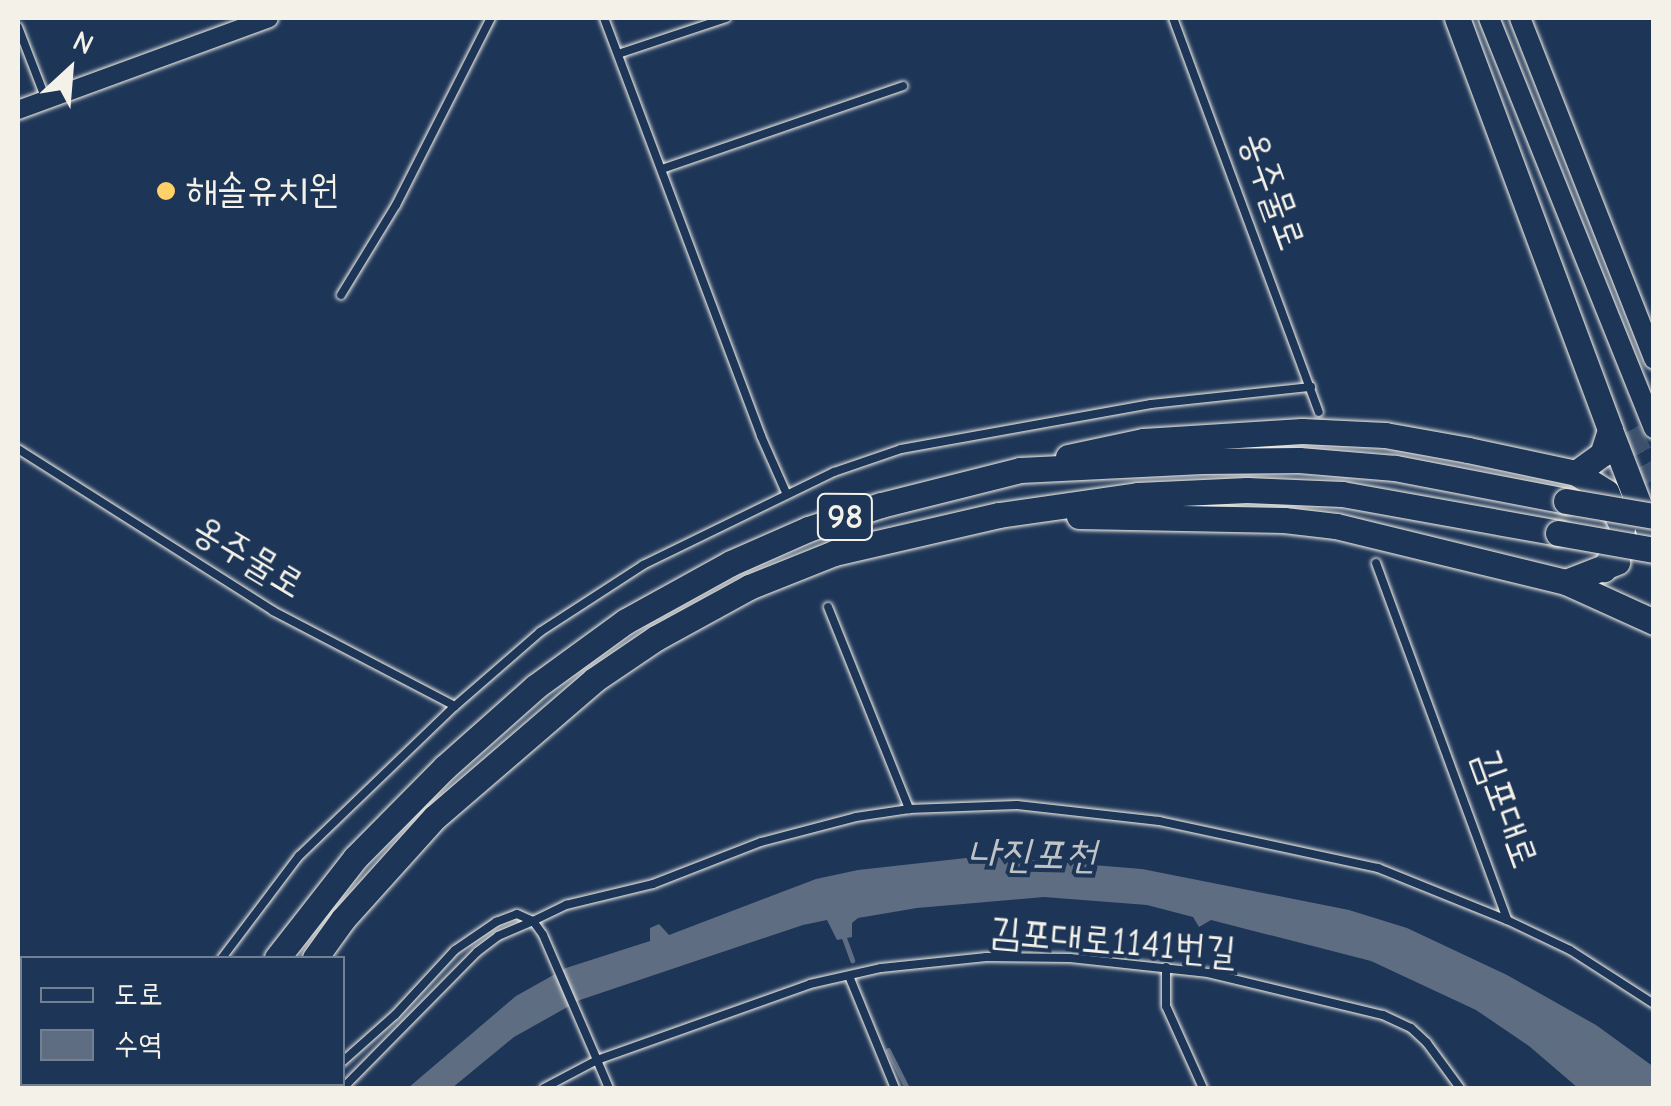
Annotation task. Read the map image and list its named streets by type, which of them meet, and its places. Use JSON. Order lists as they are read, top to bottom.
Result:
{
  "streets": {
    "highway": ["98"],
    "lane": ["옹주물로", "김포대로", "김포대로1141번길"]
  },
  "water": ["나진포천"],
  "places": ["해솔유치원"],
  "legend": ["도로", "수역"],
  "north": "top right"
}
